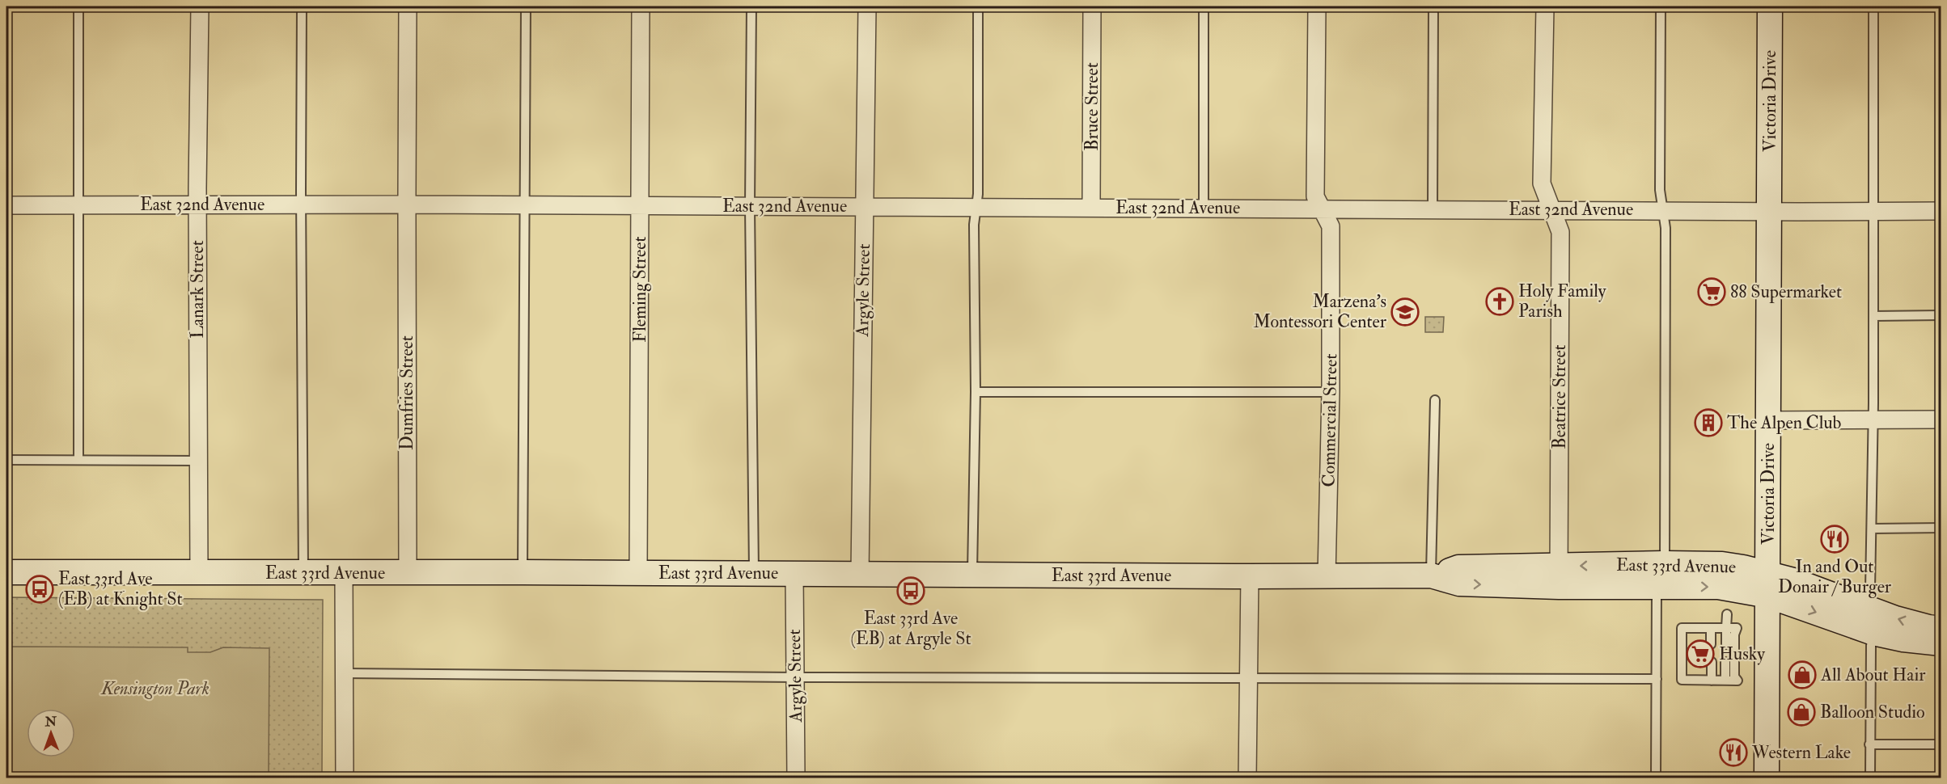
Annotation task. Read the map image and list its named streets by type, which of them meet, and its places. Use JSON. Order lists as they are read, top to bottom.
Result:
{
  "streets": {
    "street": [
      "Victoria Drive",
      "Bruce Street",
      "East 32nd Avenue",
      "Lanark Street",
      "Fleming Street",
      "Argyle Street",
      "Dumfries Street",
      "Beatrice Street",
      "Commercial Street",
      "East 33rd Avenue"
    ]
  },
  "crossings": [
    ["Victoria Drive", "East 32nd Avenue"],
    ["Victoria Drive", "East 33rd Avenue"],
    ["Bruce Street", "East 32nd Avenue"],
    ["East 32nd Avenue", "Lanark Street"],
    ["East 32nd Avenue", "Fleming Street"],
    ["East 32nd Avenue", "Argyle Street"],
    ["East 32nd Avenue", "Dumfries Street"],
    ["East 32nd Avenue", "Beatrice Street"],
    ["East 32nd Avenue", "Commercial Street"],
    ["Lanark Street", "East 33rd Avenue"],
    ["Fleming Street", "East 33rd Avenue"],
    ["Argyle Street", "East 33rd Avenue"],
    ["Dumfries Street", "East 33rd Avenue"],
    ["Beatrice Street", "East 33rd Avenue"],
    ["Commercial Street", "East 33rd Avenue"]
  ],
  "parks": ["Kensington Park"],
  "places": {
    "supermarket": ["88 Supermarket", "Husky"],
    "church": ["Holy Family Parish"],
    "school or university": ["Marzena's Montessori Center"],
    "building": ["The Alpen Club"],
    "restaurant": ["In and Out Donair / Burger", "Western Lake"],
    "bus stop": ["East 33rd Ave (EB) at Knight St", "East 33rd Ave (EB) at Argyle St"],
    "shop": ["All About Hair", "Balloon Studio"]
  },
  "north": "top"
}
